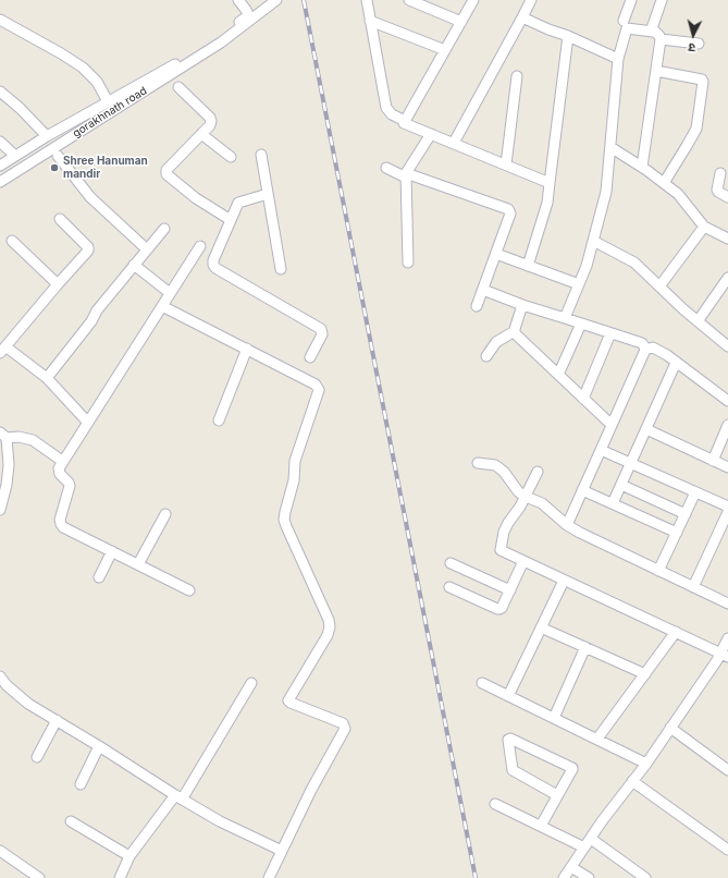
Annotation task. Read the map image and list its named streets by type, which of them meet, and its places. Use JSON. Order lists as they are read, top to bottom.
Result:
{
  "streets": {
    "street": ["gorakhnath road"]
  },
  "places": ["Shree Hanuman mandir"],
  "north": "bottom"
}
